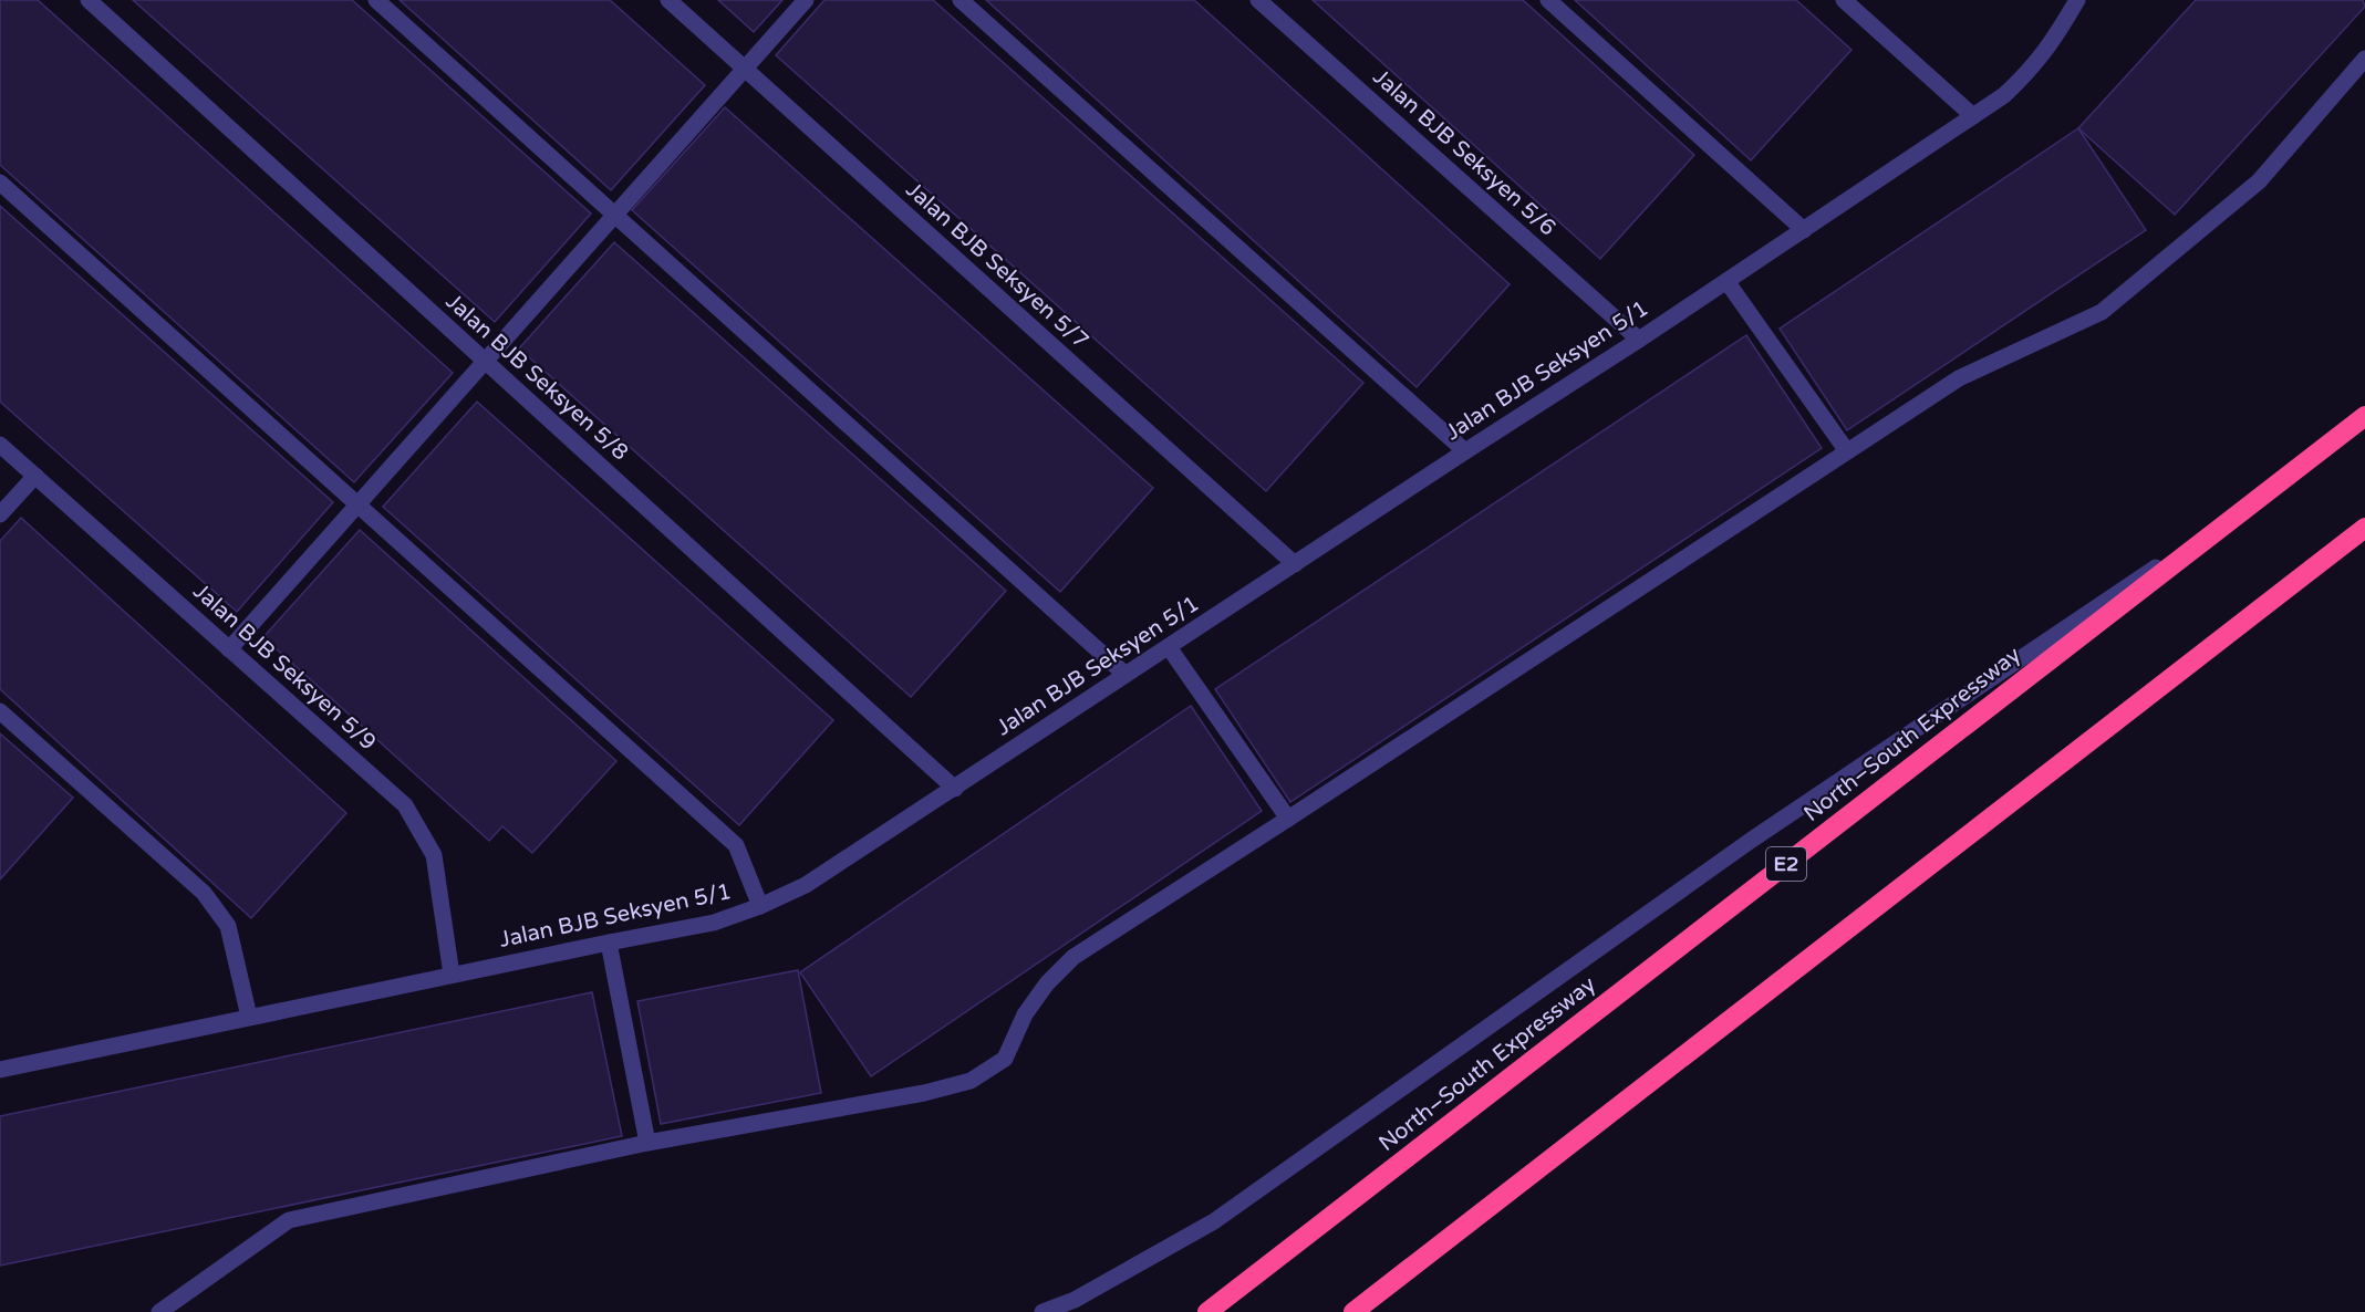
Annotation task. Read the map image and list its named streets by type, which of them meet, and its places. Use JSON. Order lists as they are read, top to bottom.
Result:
{
  "streets": {
    "highway": ["North–South Expressway", "E2"],
    "street": [
      "Jalan BJB Seksyen 5/6",
      "Jalan BJB Seksyen 5/7",
      "Jalan BJB Seksyen 5/1",
      "Jalan BJB Seksyen 5/8",
      "Jalan BJB Seksyen 5/9"
    ]
  },
  "crossings": [
    ["Jalan BJB Seksyen 5/6", "Jalan BJB Seksyen 5/1"],
    ["Jalan BJB Seksyen 5/7", "Jalan BJB Seksyen 5/1"],
    ["Jalan BJB Seksyen 5/1", "Jalan BJB Seksyen 5/8"],
    ["Jalan BJB Seksyen 5/1", "Jalan BJB Seksyen 5/9"]
  ]
}
